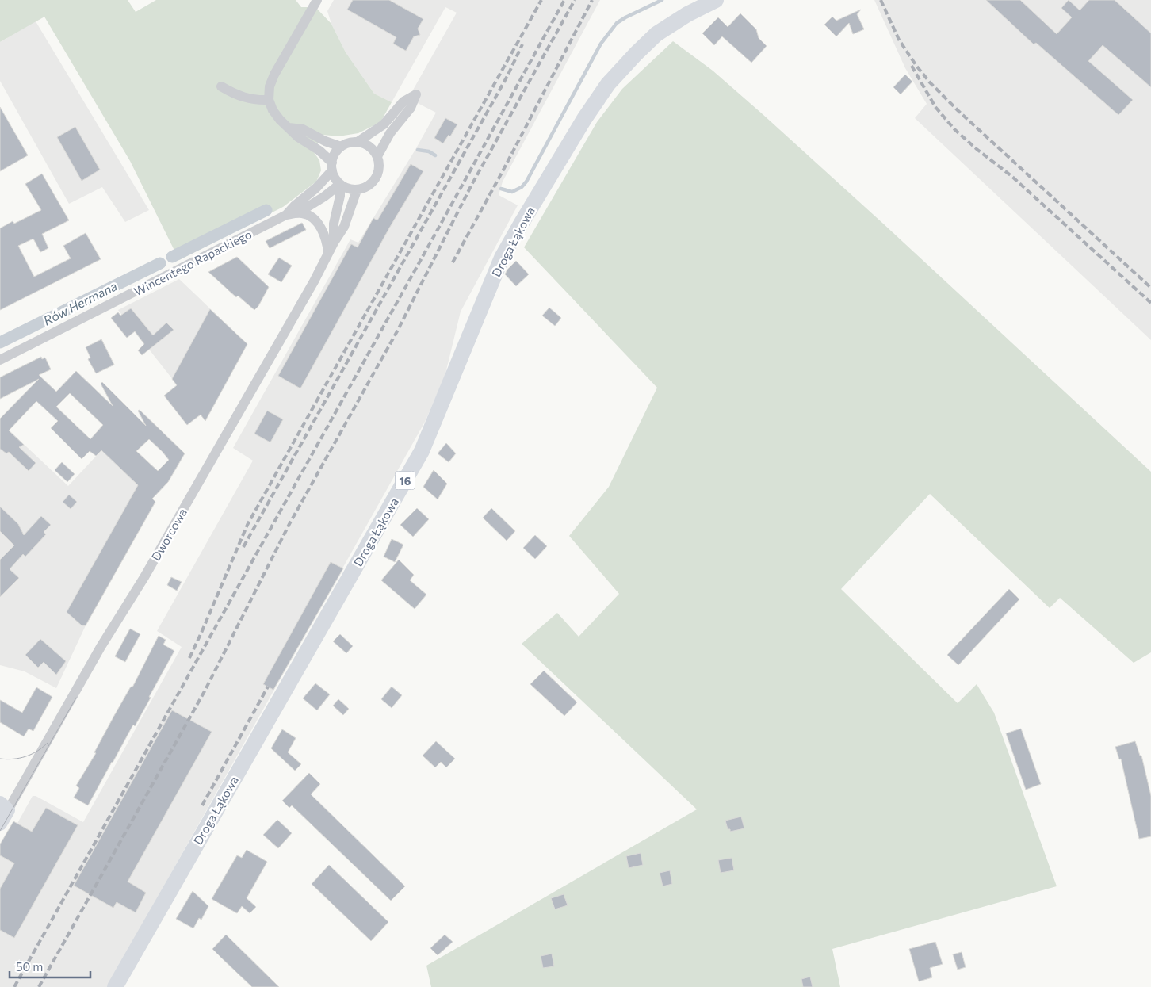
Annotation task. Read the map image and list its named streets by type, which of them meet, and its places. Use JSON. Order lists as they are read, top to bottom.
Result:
{
  "streets": {
    "main road": ["Droga Łąkowa", "16"],
    "street": ["Wincentego Rapackiego", "Dworcowa"]
  },
  "crossings": [
    ["Wincentego Rapackiego", "Dworcowa"]
  ],
  "water": ["Rów Hermana"],
  "scale_bar": "50 m"
}
